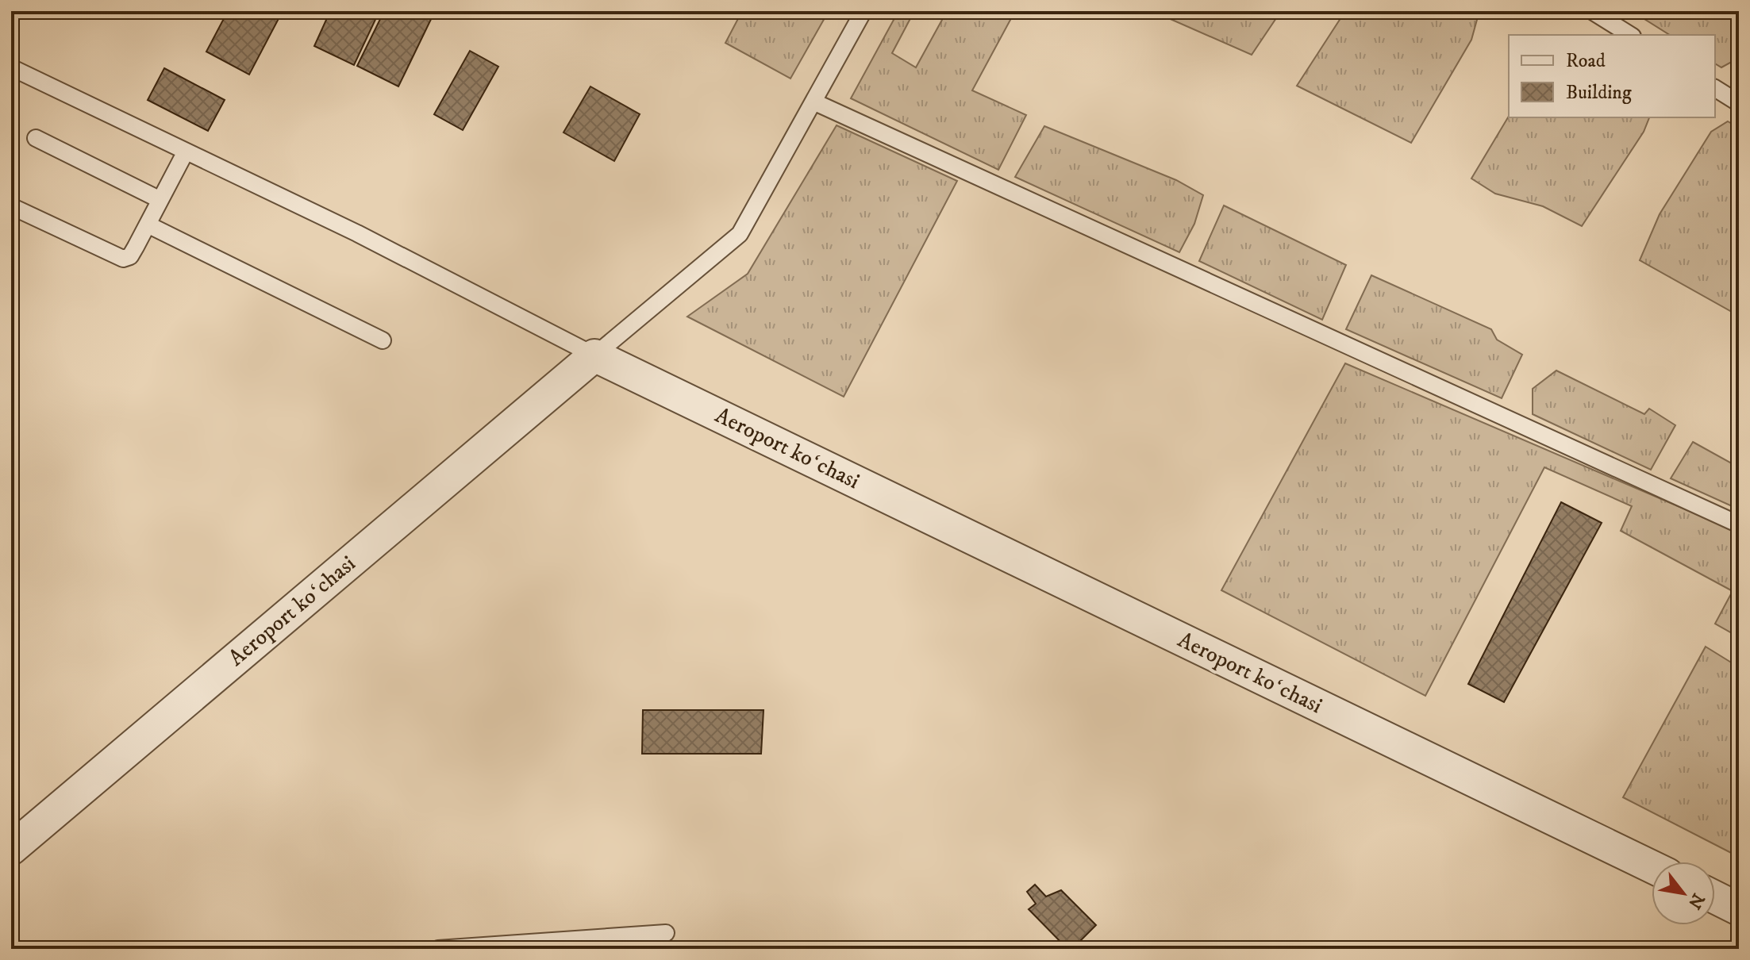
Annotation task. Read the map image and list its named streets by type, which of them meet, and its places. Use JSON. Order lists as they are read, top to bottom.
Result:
{
  "streets": {
    "street": ["Aeroport koʻchasi"]
  },
  "legend": ["Road", "Building"],
  "north": "bottom right"
}
